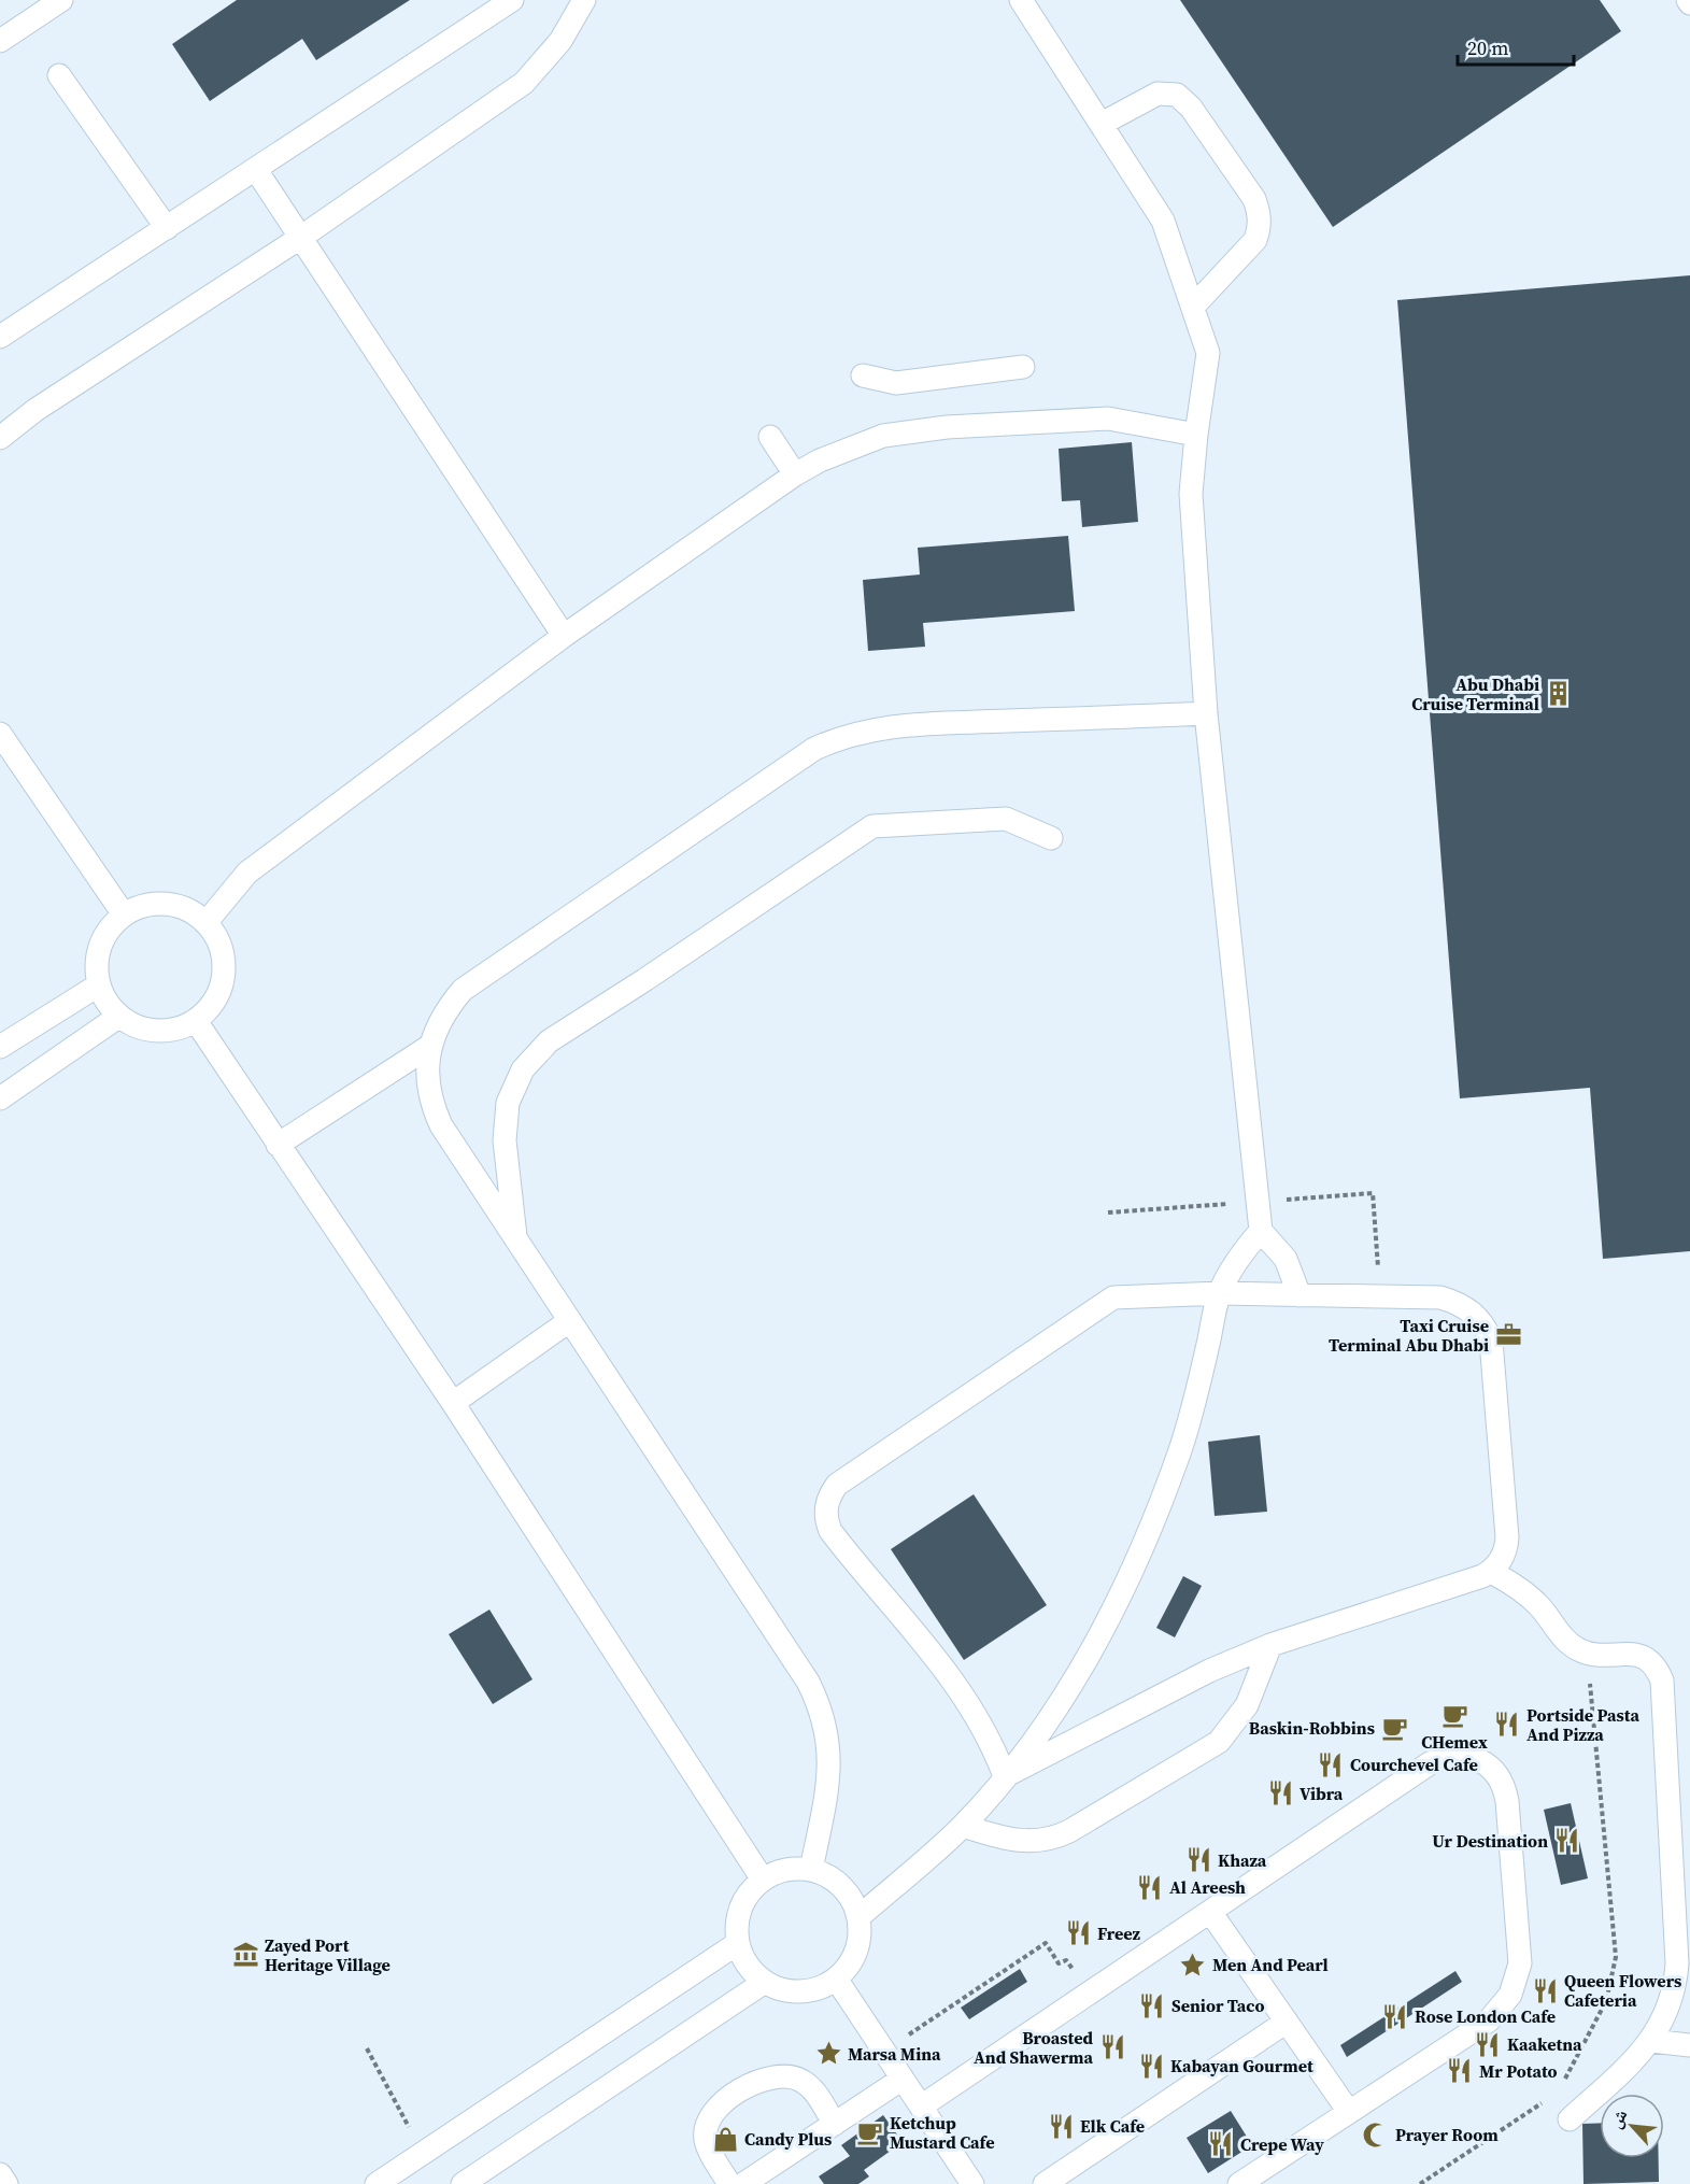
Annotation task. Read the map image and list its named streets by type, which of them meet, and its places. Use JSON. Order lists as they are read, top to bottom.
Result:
{
  "places": {
    "building": ["Abu Dhabi Cruise Terminal"],
    "office": ["Taxi Cruise Terminal Abu Dhabi"],
    "cafe": ["CHemex", "Baskin-Robbins", "Ketchup Mustard Cafe"],
    "restaurant": [
      "Portside Pasta And Pizza",
      "Courchevel Cafe",
      "Vibra",
      "Ur Destination",
      "Khaza",
      "Al Areesh",
      "Freez",
      "Queen Flowers Cafeteria",
      "Senior Taco",
      "Rose London Cafe",
      "Kaaketna",
      "Broasted And Shawerma",
      "Kabayan Gourmet",
      "Mr Potato",
      "Elk Cafe",
      "Crepe Way"
    ],
    "museum": ["Zayed Port Heritage Village"],
    "place": ["Men And Pearl", "Marsa Mina"],
    "mosque": ["Prayer Room"],
    "shop": ["Candy Plus"]
  },
  "scale_bar": "20 m",
  "north": "top left"
}
